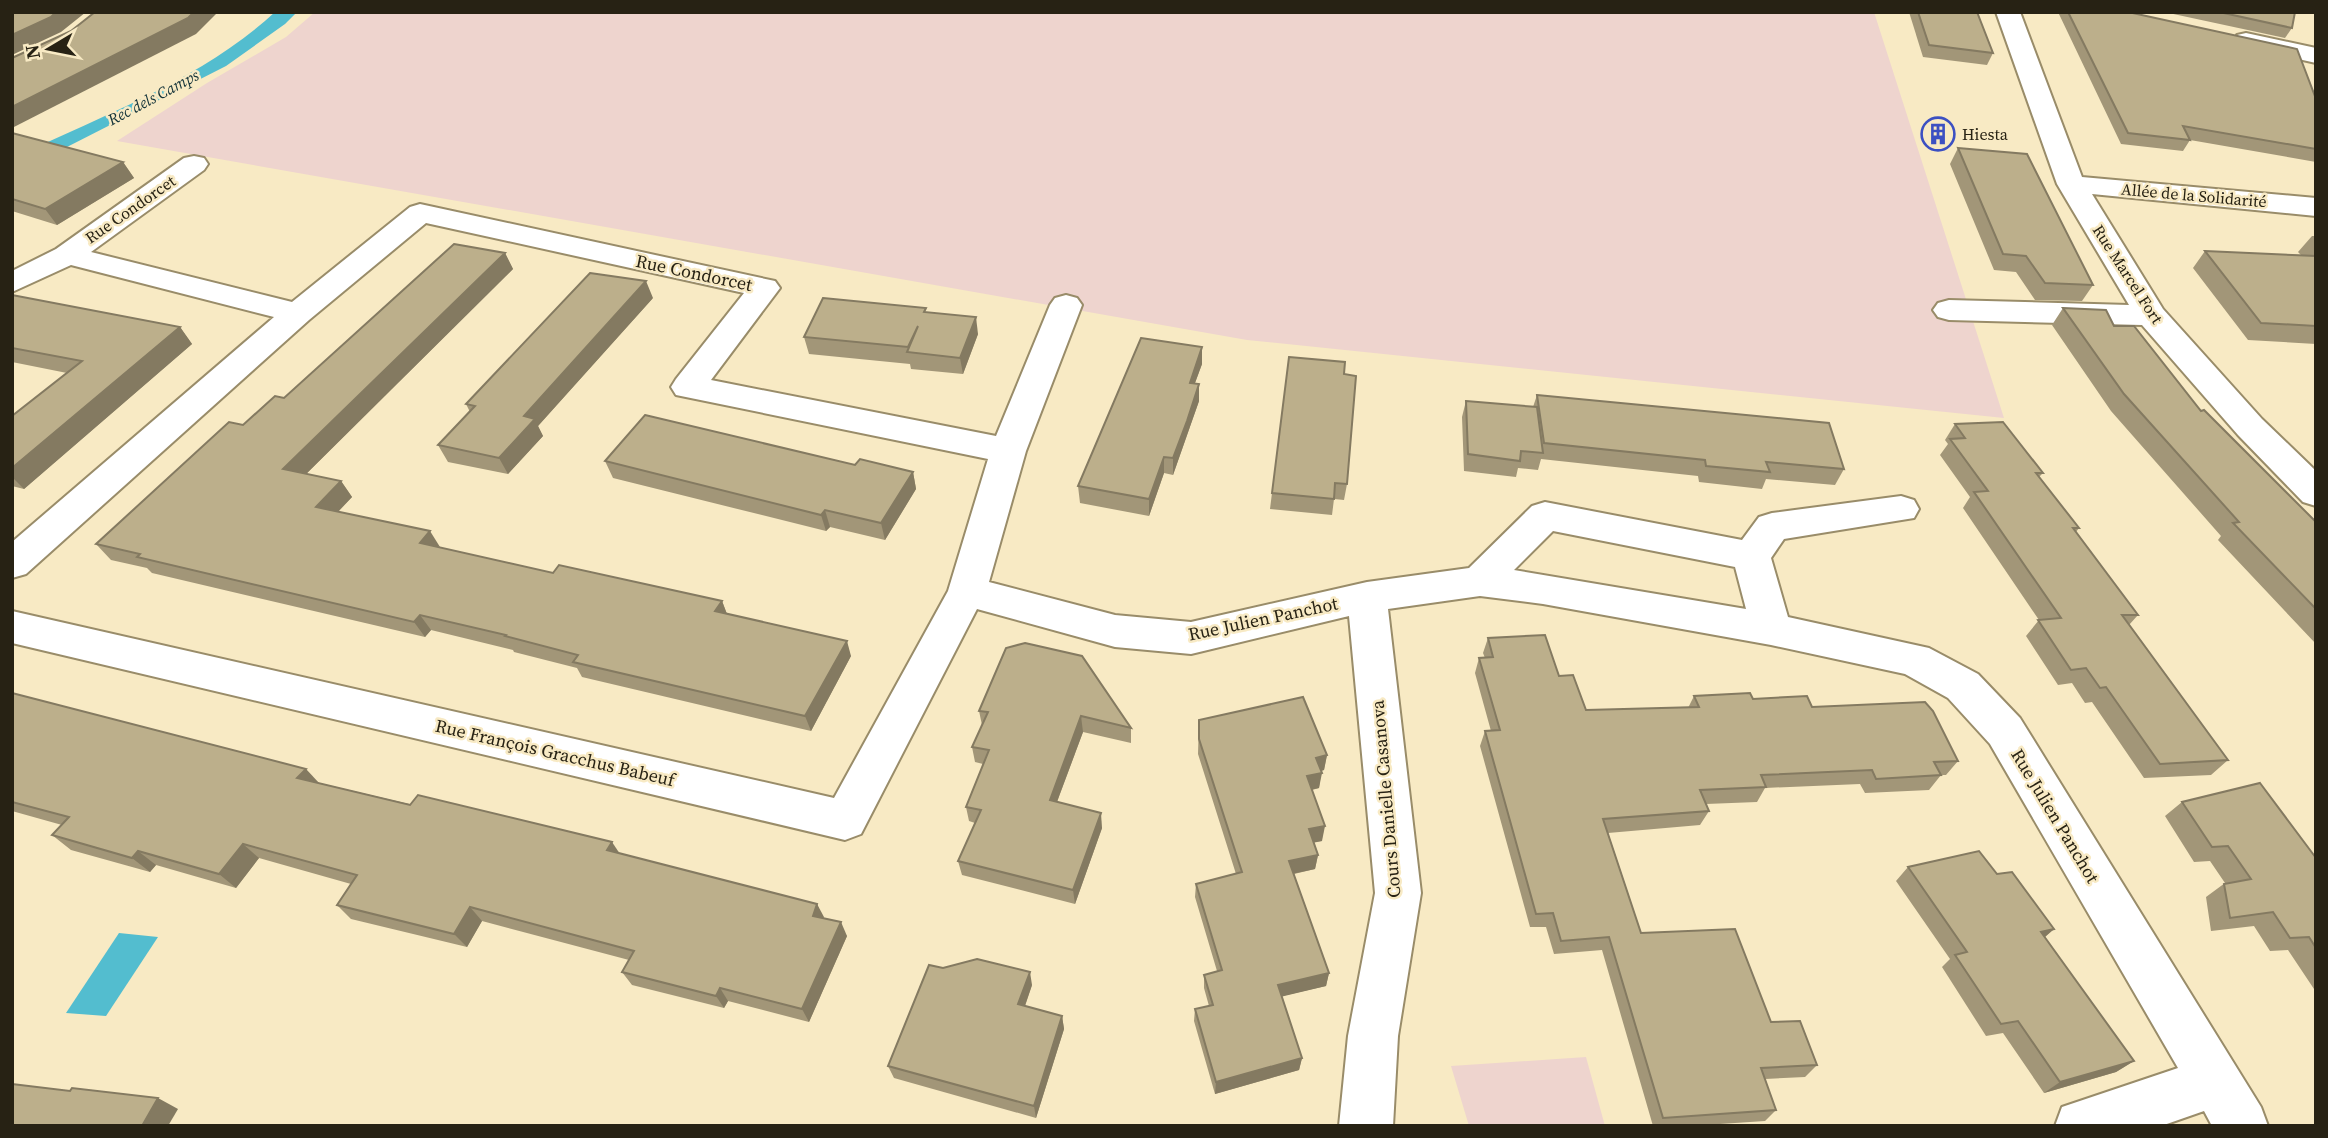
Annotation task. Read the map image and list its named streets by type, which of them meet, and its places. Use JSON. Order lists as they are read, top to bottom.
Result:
{
  "streets": {
    "street": [
      "Allée de la Solidarité",
      "Rue Condorcet",
      "Rue Marcel Fort",
      "Rue Julien Panchot",
      "Rue François Gracchus Babeuf",
      "Cours Danielle Casanova"
    ]
  },
  "crossings": [
    ["Allée de la Solidarité", "Rue Marcel Fort"],
    ["Rue Julien Panchot", "Rue François Gracchus Babeuf"],
    ["Rue Julien Panchot", "Cours Danielle Casanova"]
  ],
  "water": ["Rec dels Camps"],
  "places": {
    "building": ["Hiesta"]
  },
  "north": "left"
}
